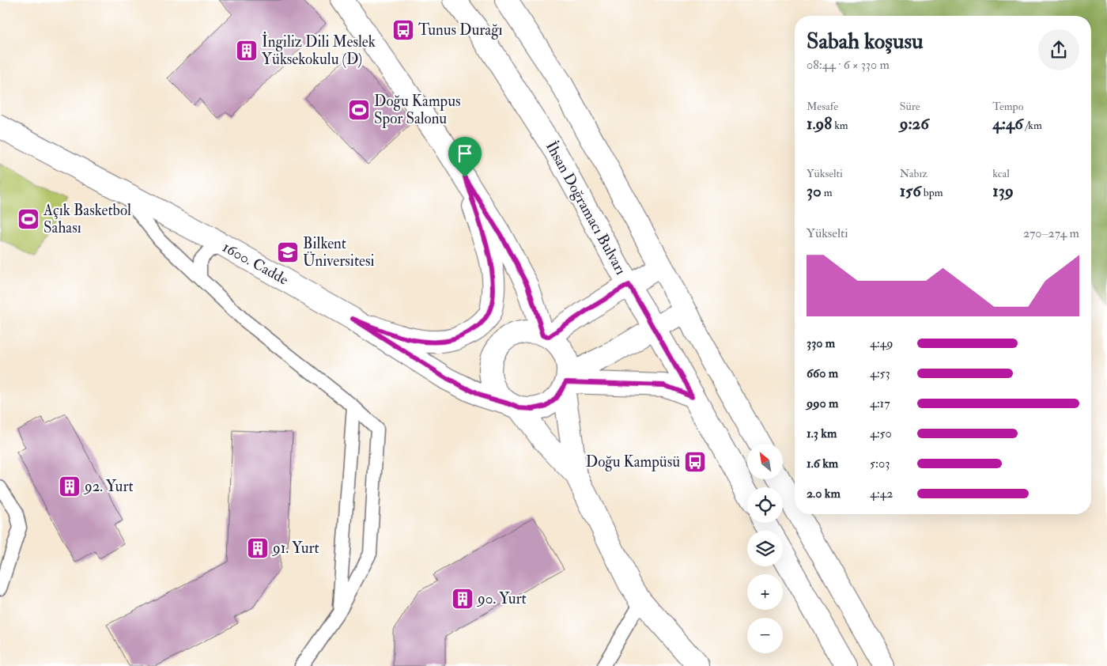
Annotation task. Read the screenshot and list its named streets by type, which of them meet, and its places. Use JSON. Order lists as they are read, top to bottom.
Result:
{
  "streets": {
    "street": ["İhsan Doğramacı Bulvarı", "1600. Cadde"]
  },
  "crossings": [
    ["İhsan Doğramacı Bulvarı", "1600. Cadde"]
  ],
  "places": {
    "bus stop": ["Tunus Durağı", "Doğu Kampüsü"],
    "building": [
      "İngiliz Dili Meslek Yüksekokulu (D)",
      "92. Yurt",
      "91. Yurt",
      "90. Yurt"
    ],
    "sports": ["Doğu Kampus Spor Salonu", "Açık Basketbol Sahası"],
    "school or university": ["Bilkent Üniversitesi"]
  },
  "north": "top left",
  "page": {
    "heading": ["Sabah koşusu", "08:44 · 6 × 330 m"],
    "stats": [
      ["Mesafe", "1.98 km"],
      ["Süre", "9:26"],
      ["Tempo", "4:46 /km"],
      ["Yükselti", "30 m"],
      ["Nabız", "156 bpm"],
      ["kcal", "139"]
    ],
    "chart": ["Yükselti", "270–274 m"],
    "list": [
      {
        "name": "330 m",
        "note": "4:49"
      },
      {
        "name": "660 m",
        "note": "4:53"
      },
      {
        "name": "990 m",
        "note": "4:17"
      },
      {
        "name": "1.3 km",
        "note": "4:50"
      },
      {
        "name": "1.6 km",
        "note": "5:03"
      },
      {
        "name": "2.0 km",
        "note": "4:42"
      }
    ],
    "map_buttons": ["+", "−"]
  }
}
